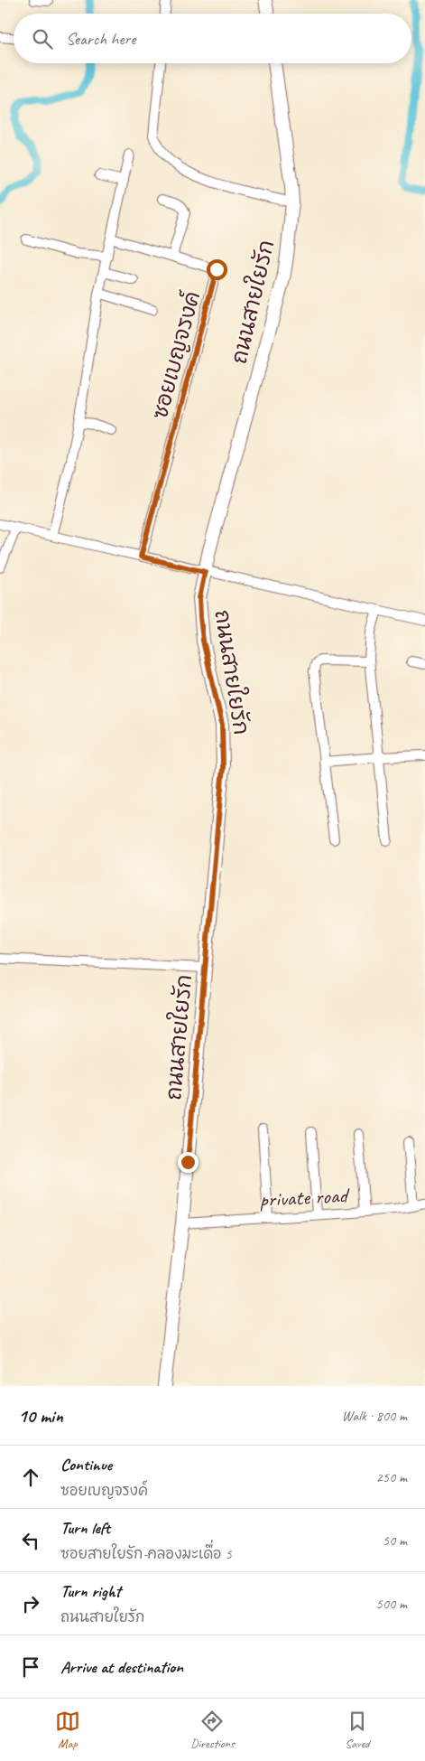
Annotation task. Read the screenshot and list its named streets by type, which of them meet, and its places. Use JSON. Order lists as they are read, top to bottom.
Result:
{
  "streets": {
    "street": ["ถนนสายใยรัก", "ซอยเบญจรงค์", "private road"]
  },
  "crossings": [
    ["ถนนสายใยรัก", "private road"]
  ],
  "page": {
    "search": "Search here",
    "heading": ["10 min", "Walk · 800 m"],
    "list": [
      ["Continue", "ซอยเบญจรงค์", "250 m"],
      ["Turn left", "ซอยสายใยรัก-คลองมะเดื่อ 5", "50 m"],
      ["Turn right", "ถนนสายใยรัก", "500 m"],
      "Arrive at destination"
    ],
    "nav": ["Map", "Directions", "Saved"]
  }
}
